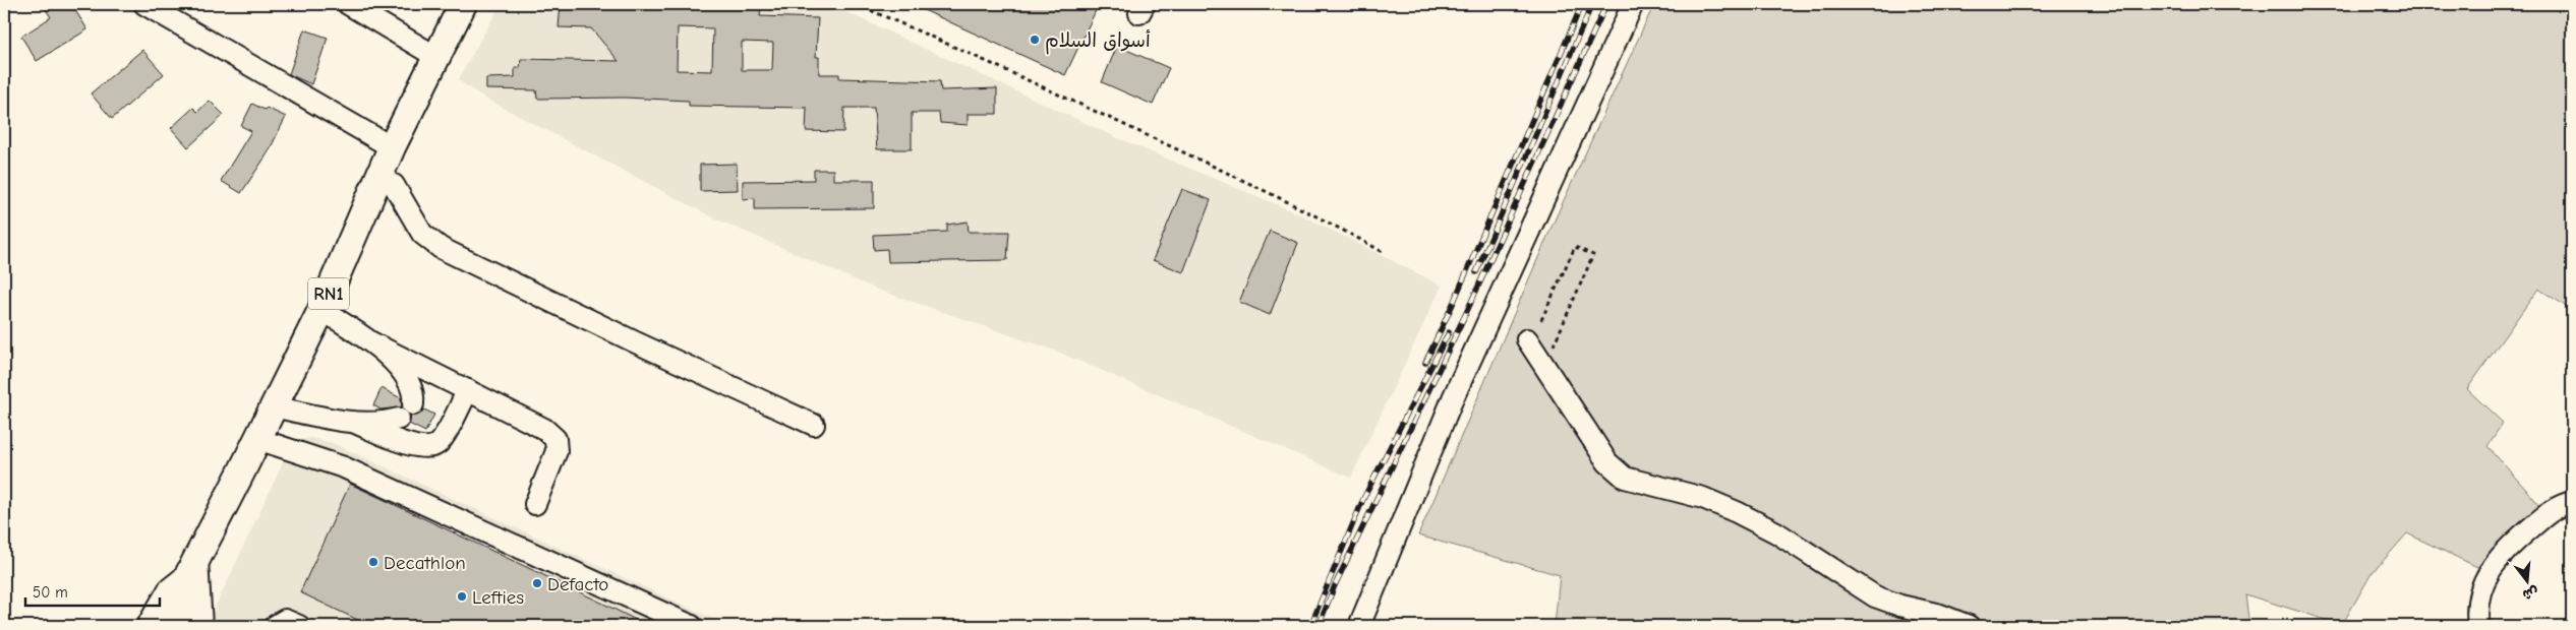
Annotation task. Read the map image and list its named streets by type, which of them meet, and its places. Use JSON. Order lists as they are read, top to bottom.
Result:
{
  "streets": {
    "main road": ["RN1"]
  },
  "places": [
    "أسواق السلام",
    "Decathlon",
    "Defacto",
    "Lefties"
  ],
  "scale_bar": "50 m",
  "north": "bottom"
}
